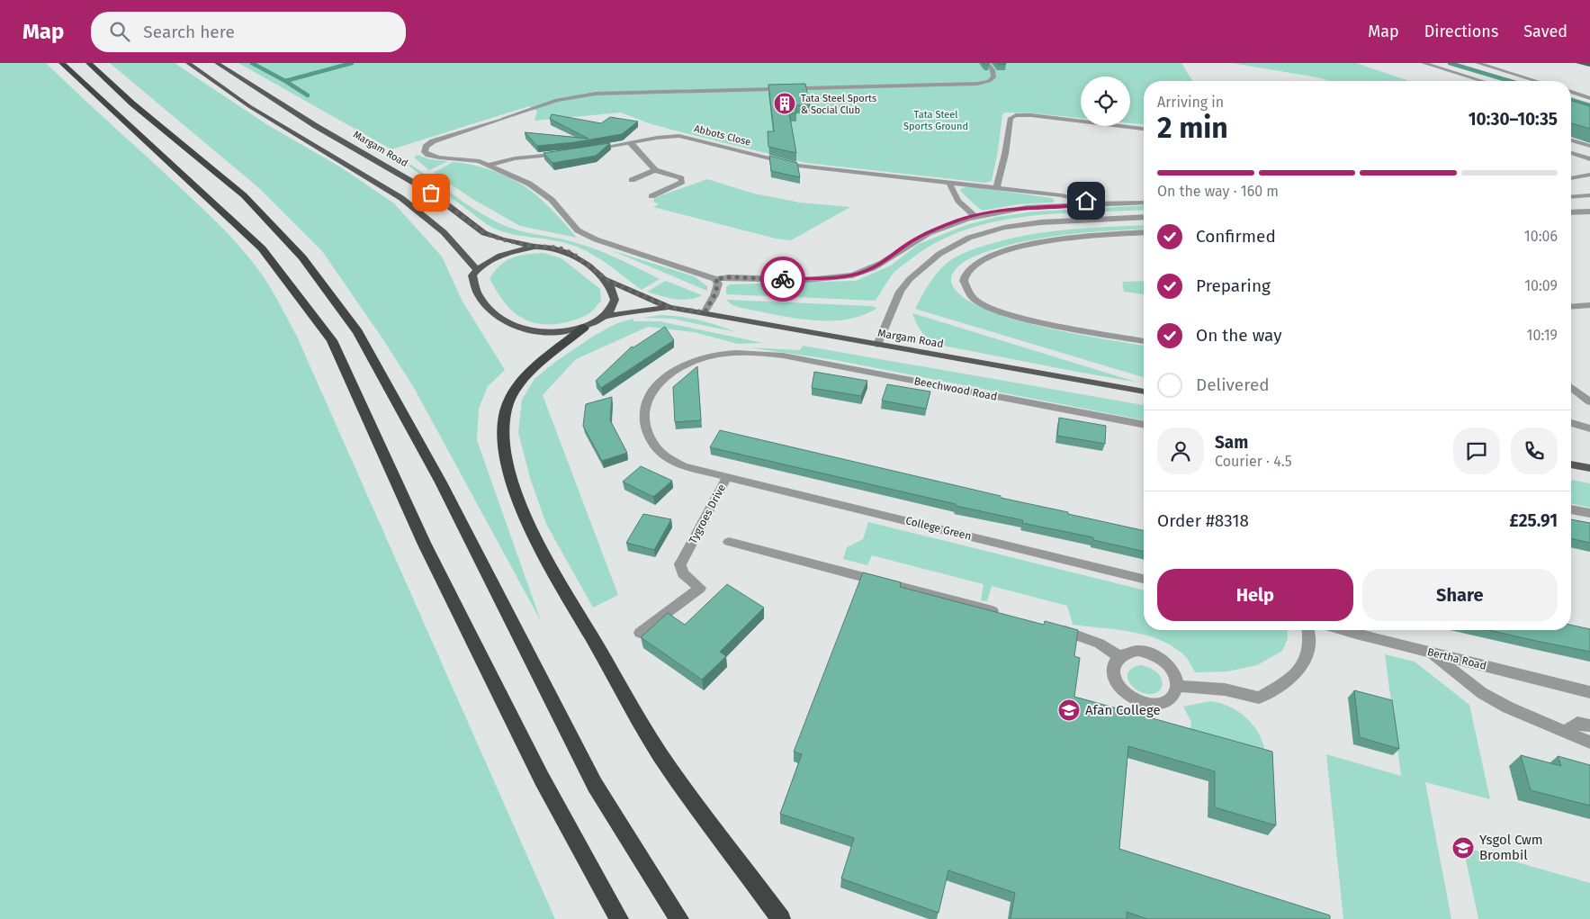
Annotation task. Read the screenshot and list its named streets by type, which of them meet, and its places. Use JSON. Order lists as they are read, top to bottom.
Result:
{
  "streets": {
    "main road": ["Margam Road"],
    "street": [
      "Abbots Close",
      "Beechwood Road",
      "Tygroes Drive",
      "College Green",
      "Bertha Road"
    ]
  },
  "crossings": [
    ["Beechwood Road", "Tygroes Drive"],
    ["Tygroes Drive", "College Green"]
  ],
  "parks": ["Tata Steel Sports Ground"],
  "places": {
    "building": ["Tata Steel Sports & Social Club"],
    "school or university": ["Afan College", "Ysgol Cwm Brombil"]
  },
  "page": {
    "header": "Map",
    "search": "Search here",
    "nav": ["Map", "Directions", "Saved"],
    "heading": ["2 min", "Arriving in", "10:30–10:35"],
    "panel": [
      "Sam",
      "Courier · 4.5",
      "Order #8318",
      "£25.91"
    ],
    "bar": "On the way · 160 m",
    "list": [
      ["Confirmed", "10:06"],
      ["Preparing", "10:09"],
      ["On the way", "10:19"],
      "Delivered"
    ],
    "buttons": ["Help", "Share"]
  }
}
